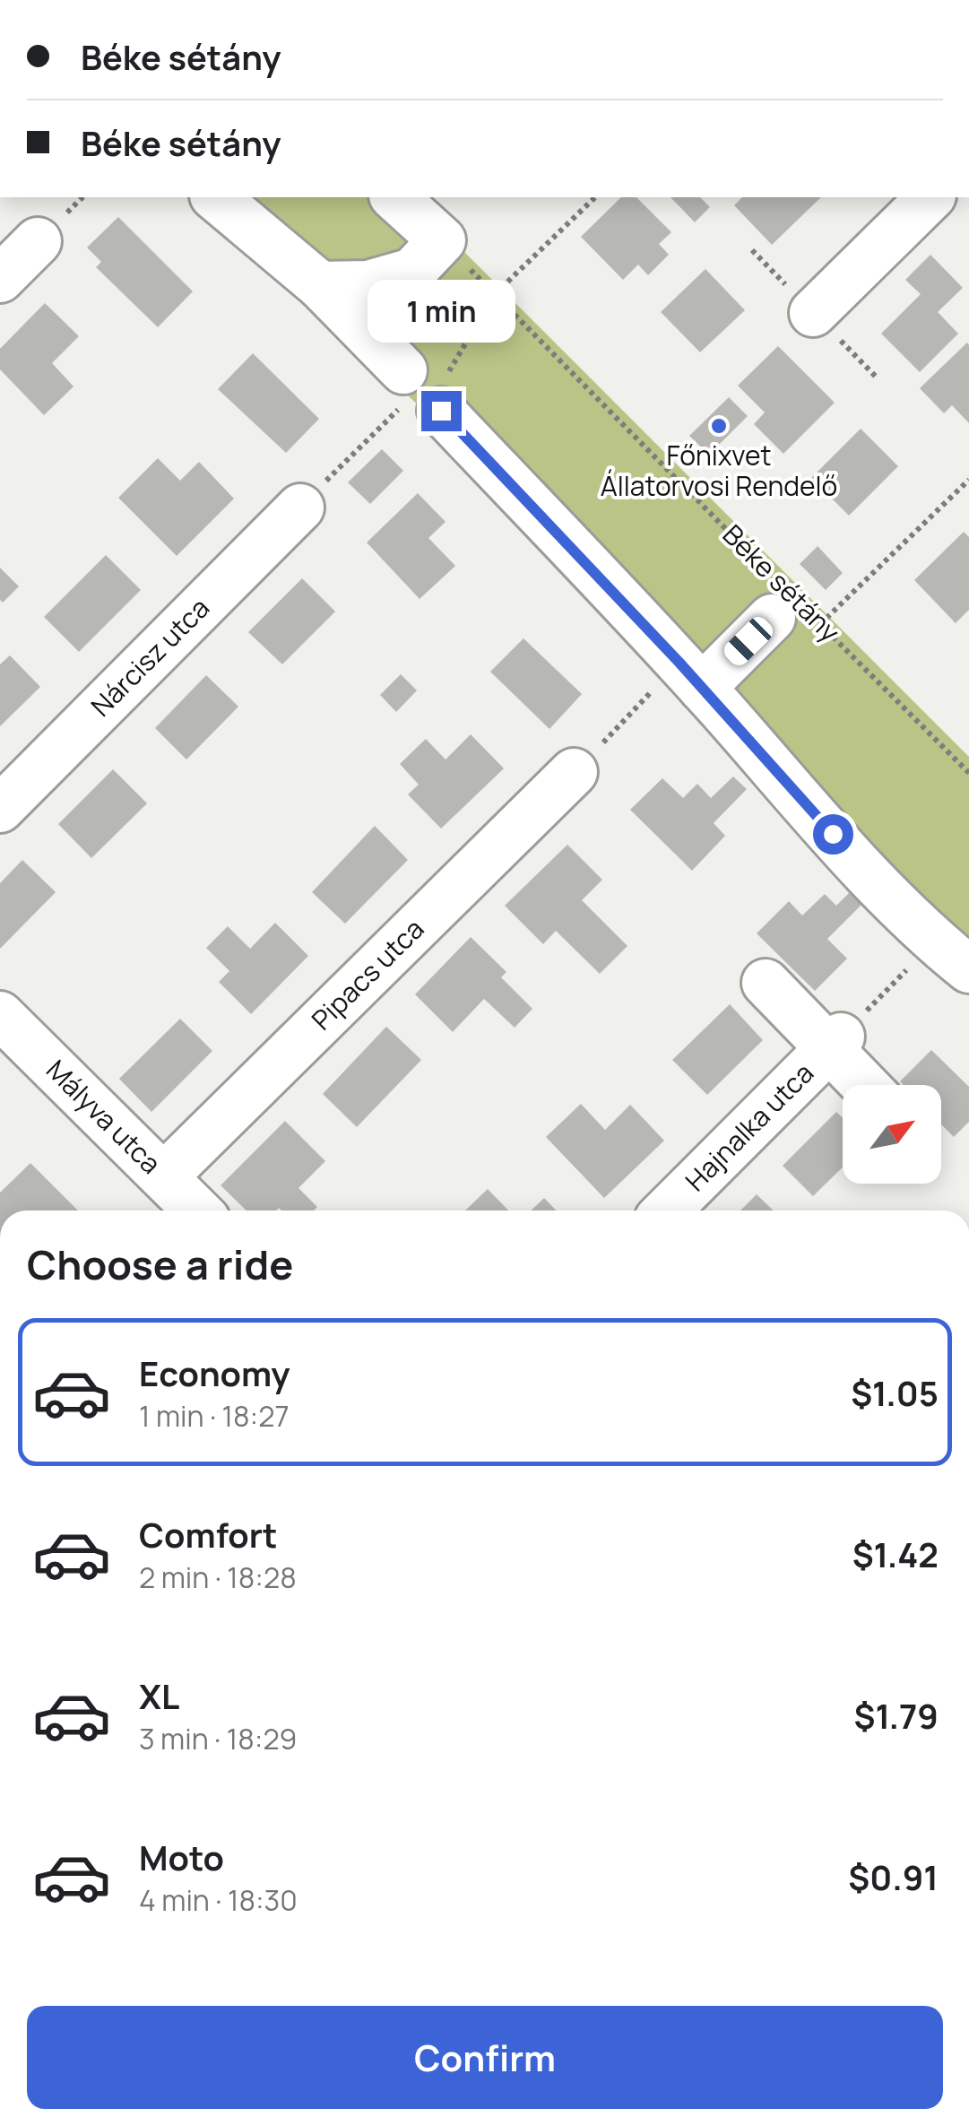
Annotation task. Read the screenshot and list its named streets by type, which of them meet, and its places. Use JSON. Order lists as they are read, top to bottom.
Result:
{
  "streets": {
    "street": [
      "Nárcisz utca",
      "Pipacs utca",
      "Mályva utca",
      "Hajnalka utca"
    ],
    "path": ["Béke sétány"]
  },
  "crossings": [
    ["Pipacs utca", "Mályva utca"]
  ],
  "places": ["Főnixvet Állatorvosi Rendelő"],
  "north": "top right",
  "page": {
    "banner": ["Béke sétány", "Béke sétány"],
    "bubble": "1 min",
    "heading": "Choose a ride",
    "list": [
      {
        "name": "Economy",
        "note": "1 min · 18:27",
        "value": "$1.05"
      },
      {
        "name": "Comfort",
        "note": "2 min · 18:28",
        "value": "$1.42"
      },
      {
        "name": "XL",
        "note": "3 min · 18:29",
        "value": "$1.79"
      },
      {
        "name": "Moto",
        "note": "4 min · 18:30",
        "value": "$0.91"
      }
    ],
    "buttons": "Confirm"
  }
}
